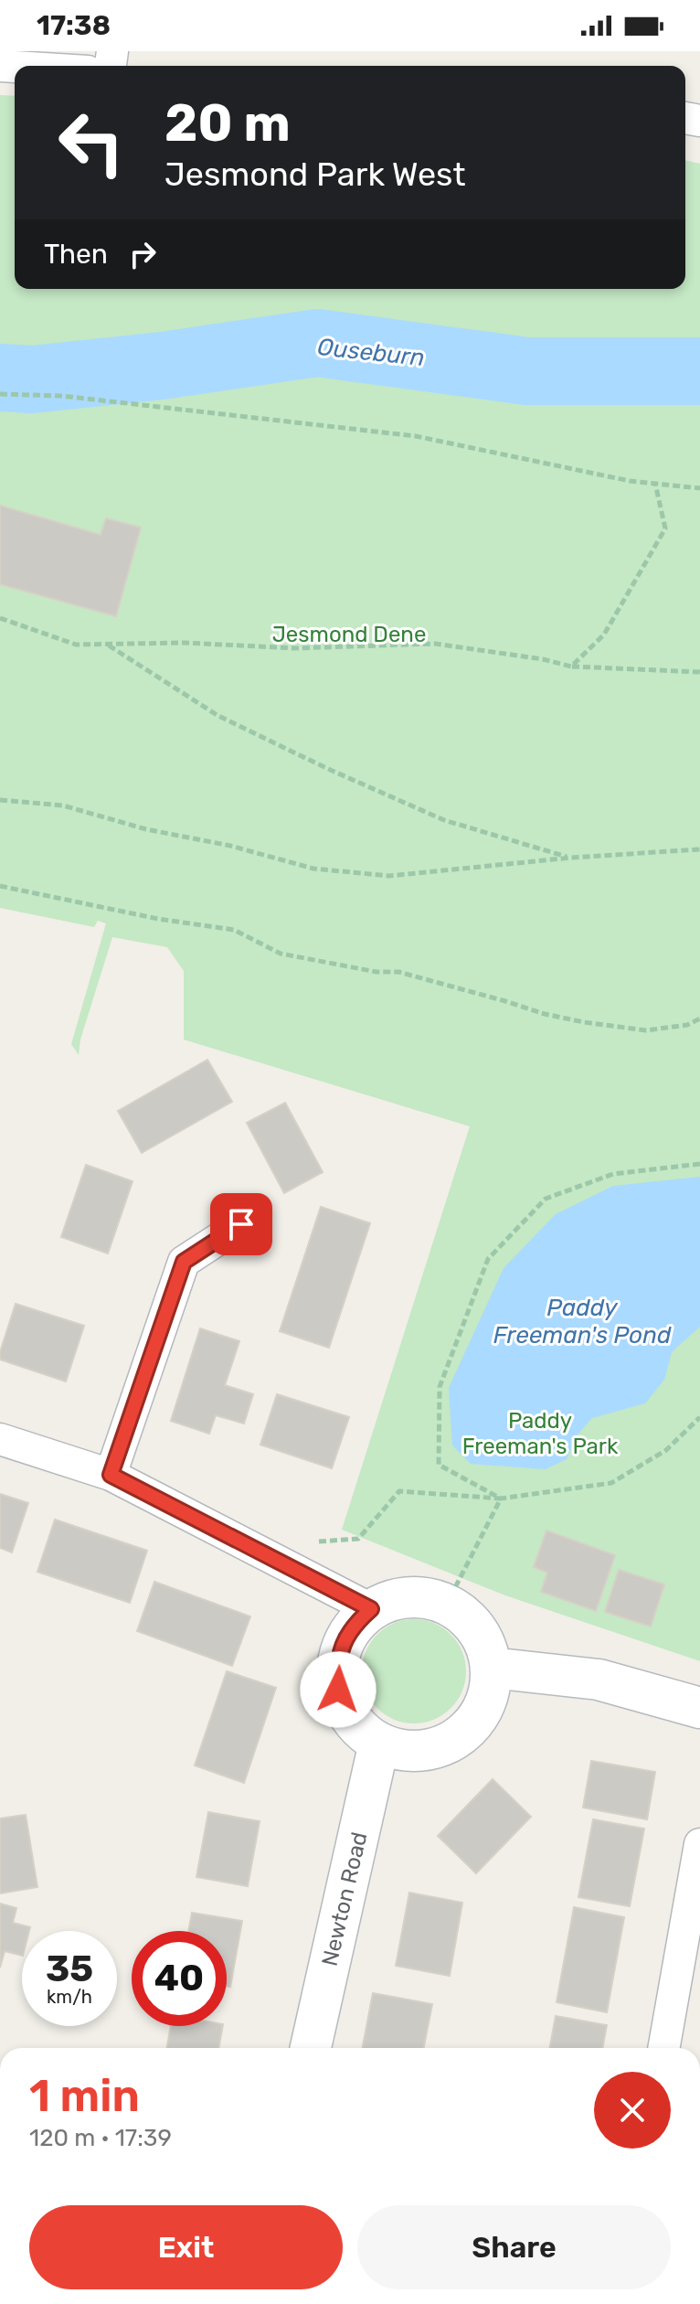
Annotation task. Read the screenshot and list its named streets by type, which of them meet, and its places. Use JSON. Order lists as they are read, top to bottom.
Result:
{
  "streets": {
    "street": ["Newton Road"]
  },
  "water": ["Ouseburn", "Paddy Freeman's Pond"],
  "parks": ["Jesmond Dene", "Paddy Freeman's Park"],
  "page": {
    "status": "17:38",
    "turn": ["20 m", "Jesmond Park West"],
    "then": "Then",
    "speed": "35 km/h",
    "limit": "40",
    "heading": ["1 min", "120 m · 17:39"],
    "buttons": ["Exit", "Share"]
  }
}
